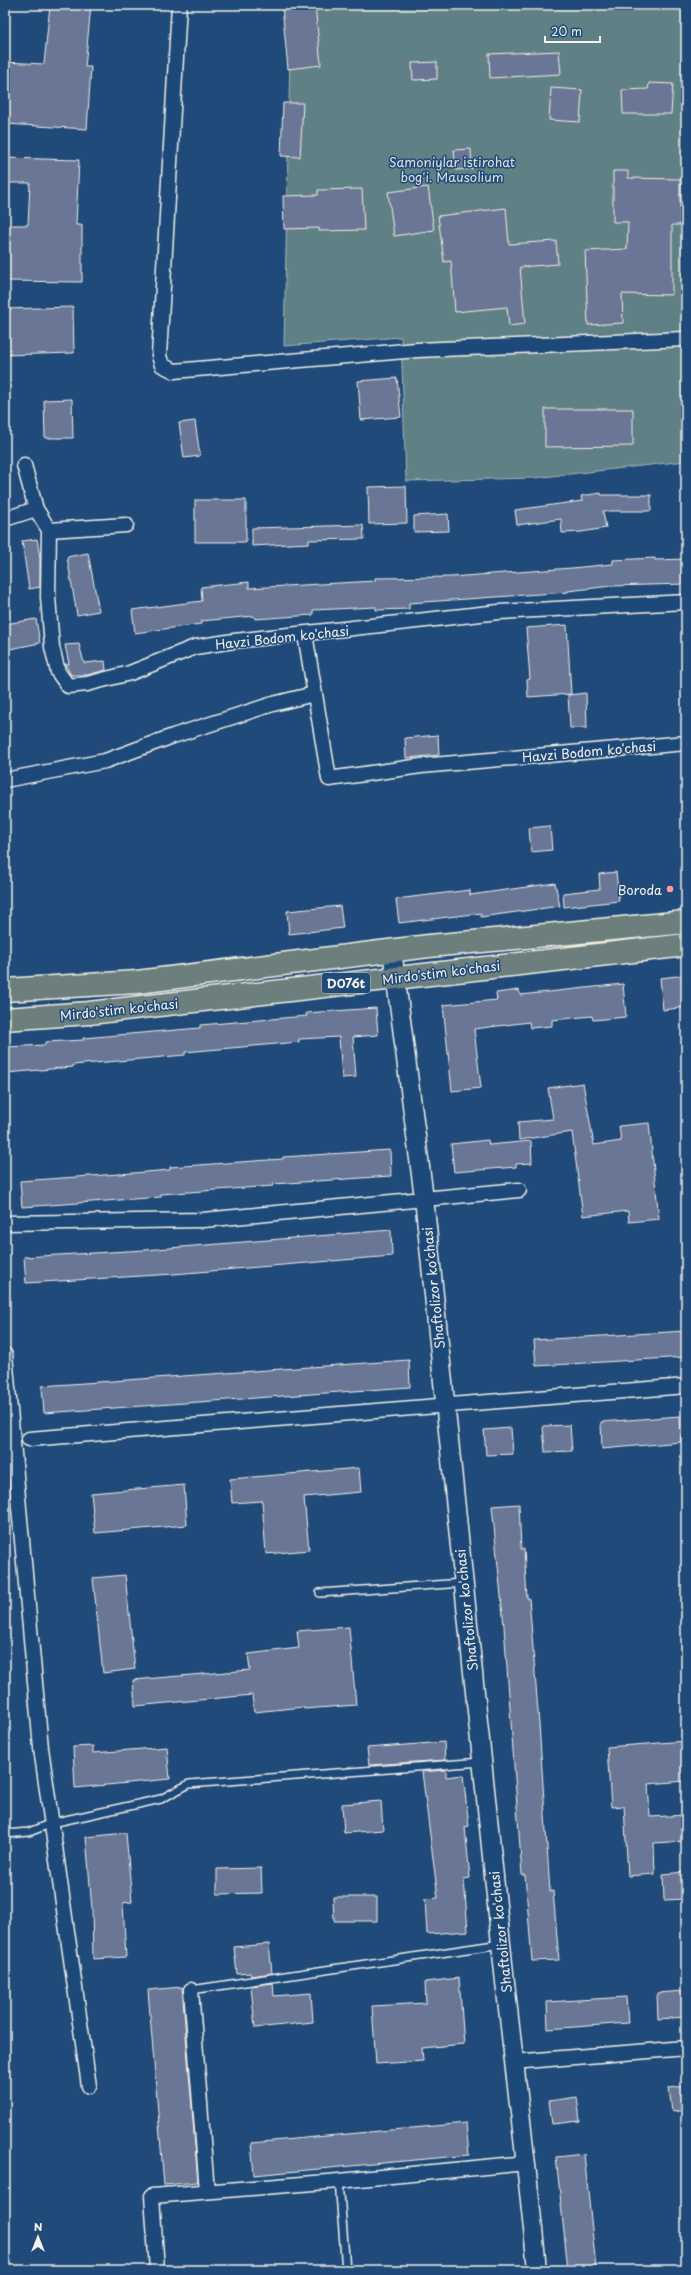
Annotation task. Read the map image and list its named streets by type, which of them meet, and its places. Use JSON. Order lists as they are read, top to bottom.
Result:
{
  "streets": {
    "main road": ["Mirdo'stim ko'chasi", "D076t"],
    "street": ["Havzi Bodom ko'chasi", "Shaftolizor ko'chasi"]
  },
  "crossings": [
    ["Mirdo'stim ko'chasi", "Shaftolizor ko'chasi"]
  ],
  "parks": ["Samoniylar istirohat bog'i. Mausolium"],
  "places": ["Boroda"],
  "scale_bar": "20 m",
  "north": "top"
}
